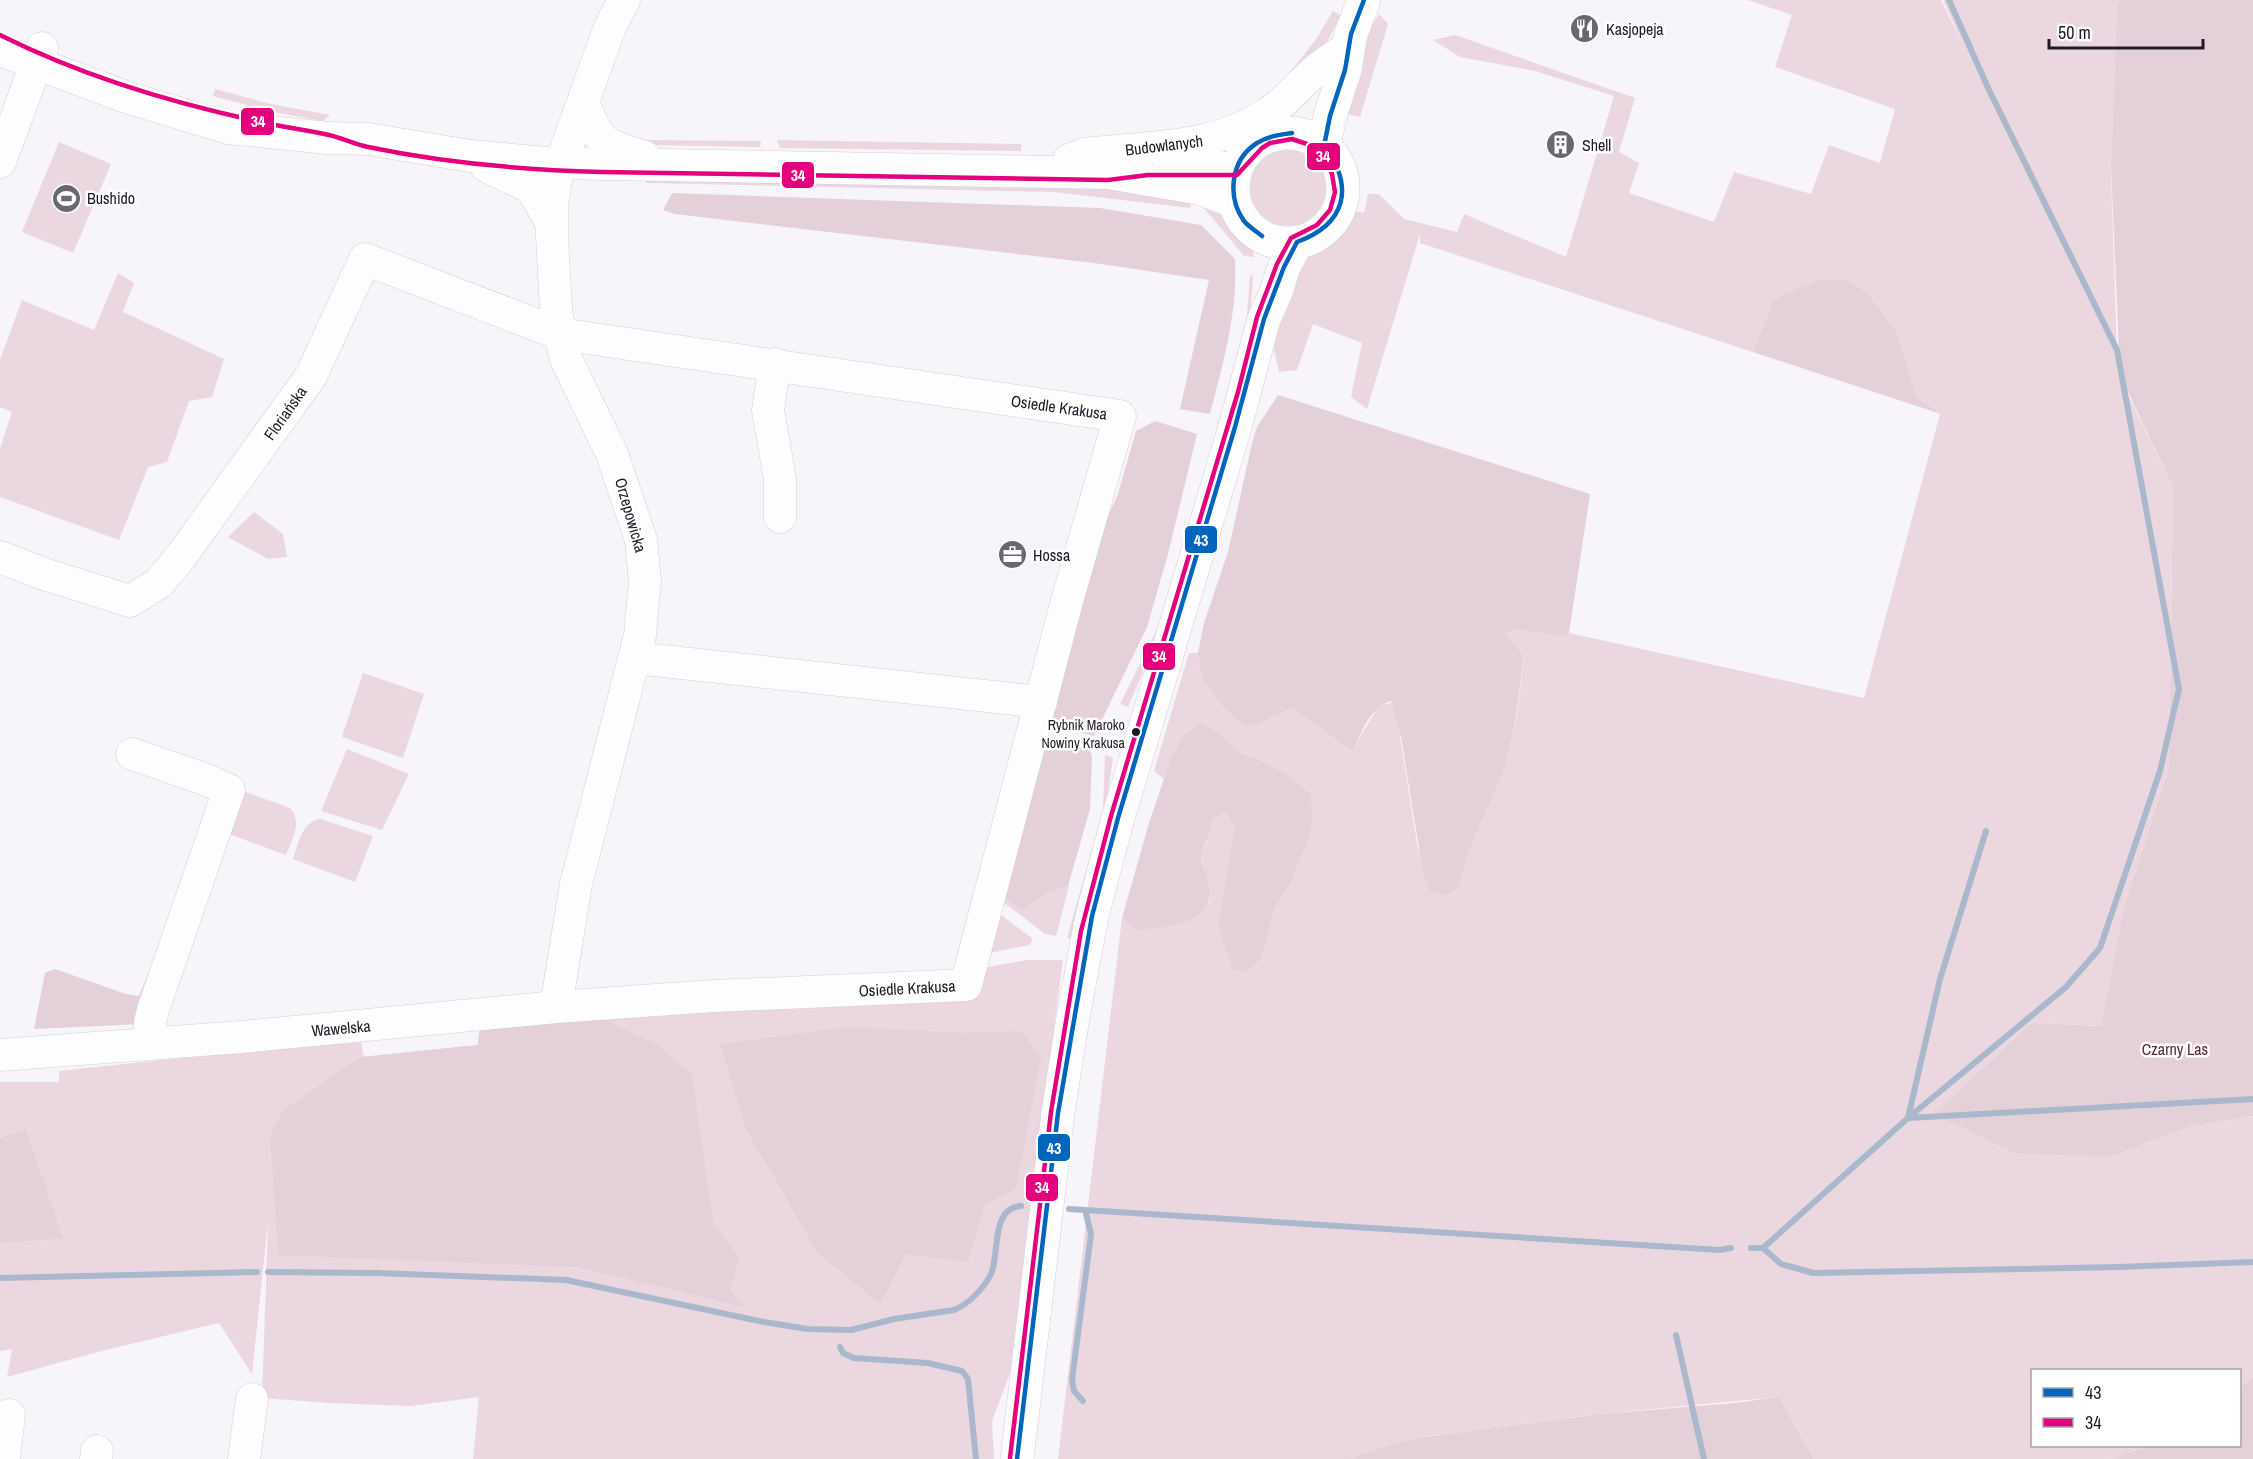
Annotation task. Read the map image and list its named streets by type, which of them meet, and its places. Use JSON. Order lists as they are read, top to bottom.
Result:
{
  "streets": {
    "street": [
      "Budowlanych",
      "Osiedle Krakusa",
      "Floriańska",
      "Orzepowicka",
      "Wawelska"
    ]
  },
  "crossings": [
    ["Budowlanych", "Orzepowicka"],
    ["Osiedle Krakusa", "Floriańska"],
    ["Osiedle Krakusa", "Orzepowicka"],
    ["Osiedle Krakusa", "Wawelska"],
    ["Floriańska", "Orzepowicka"],
    ["Orzepowicka", "Wawelska"]
  ],
  "parks": ["Czarny Las"],
  "places": {
    "restaurant": ["Kasjopeja"],
    "building": ["Shell"],
    "sports": ["Bushido"],
    "office": ["Hossa"],
    "other": ["Rybnik Maroko Nowiny Krakusa"]
  },
  "lines": ["transit line 43", "transit line 34"],
  "legend": ["43", "34"],
  "scale_bar": "50 m"
}
